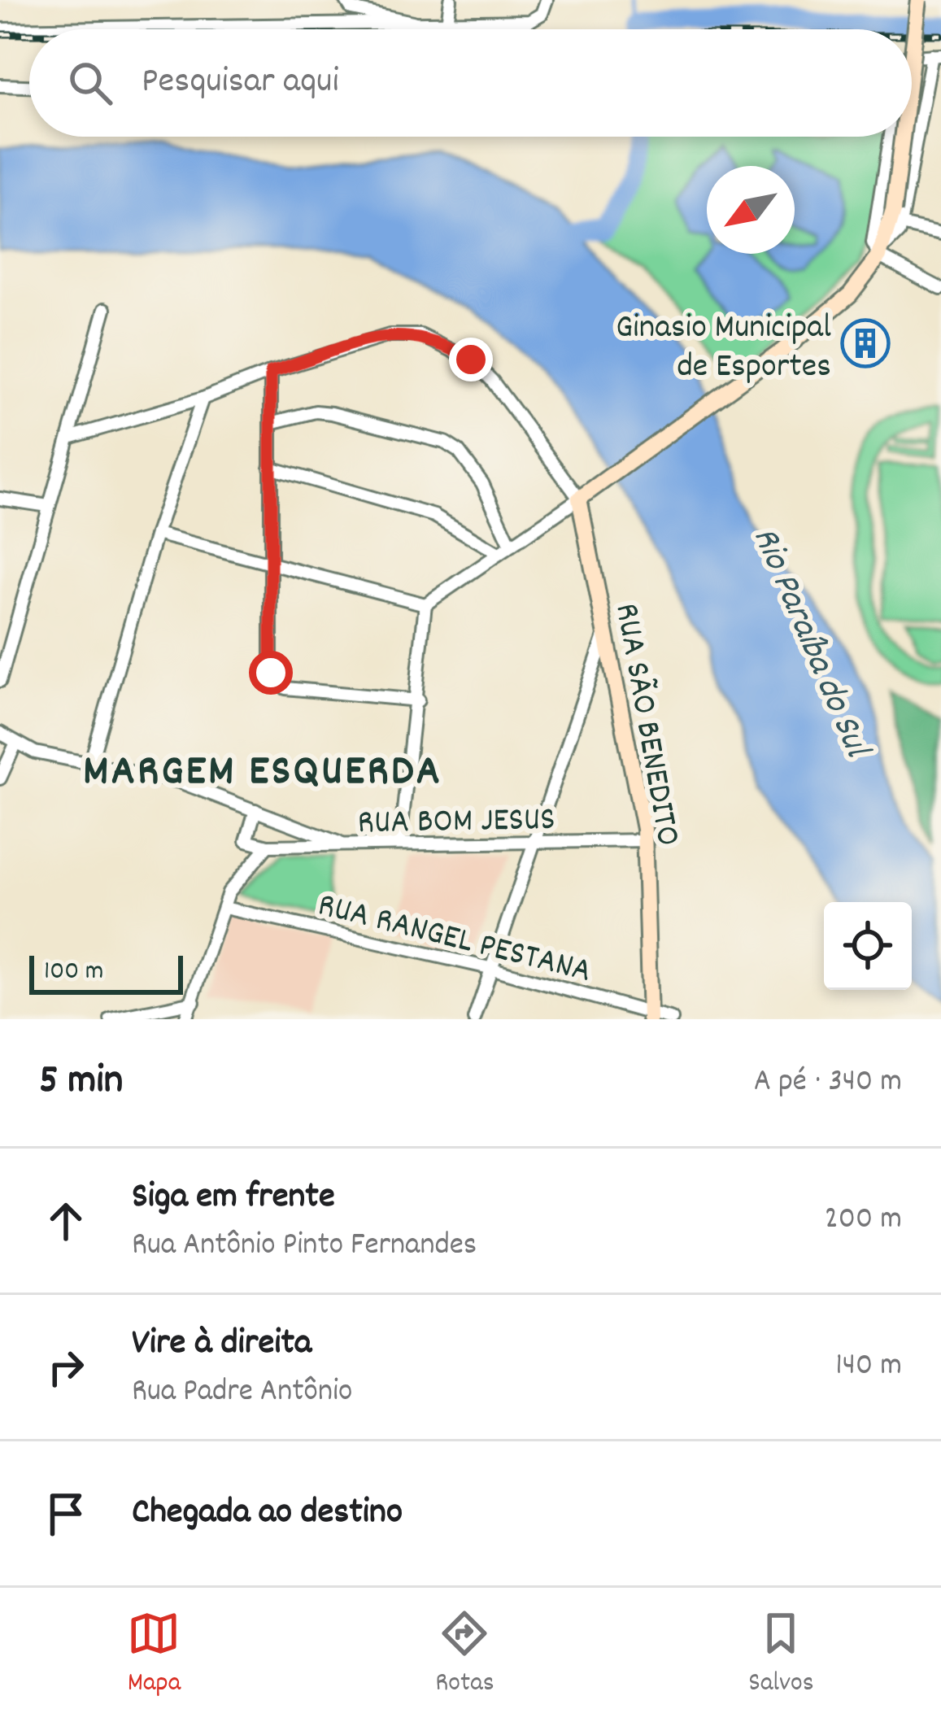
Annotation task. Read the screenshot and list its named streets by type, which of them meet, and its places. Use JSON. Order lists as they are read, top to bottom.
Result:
{
  "streets": {
    "main road": ["RUA SÃO BENEDITO"],
    "street": ["RUA BOM JESUS", "RUA RANGEL PESTANA"]
  },
  "crossings": [
    ["RUA SÃO BENEDITO", "RUA BOM JESUS"],
    ["RUA SÃO BENEDITO", "RUA RANGEL PESTANA"]
  ],
  "districts": ["MARGEM ESQUERDA"],
  "water": ["Rio Paraíba do Sul"],
  "places": {
    "building": ["Ginasio Municipal de Esportes"]
  },
  "scale_bar": "100 m",
  "north": "bottom left",
  "page": {
    "search": "Pesquisar aqui",
    "scale": "100 m",
    "heading": ["5 min", "A pé · 340 m"],
    "list": [
      ["Siga em frente", "Rua Antônio Pinto Fernandes", "200 m"],
      ["Vire à direita", "Rua Padre Antônio", "140 m"],
      "Chegada ao destino"
    ],
    "nav": ["Mapa", "Rotas", "Salvos"]
  }
}
